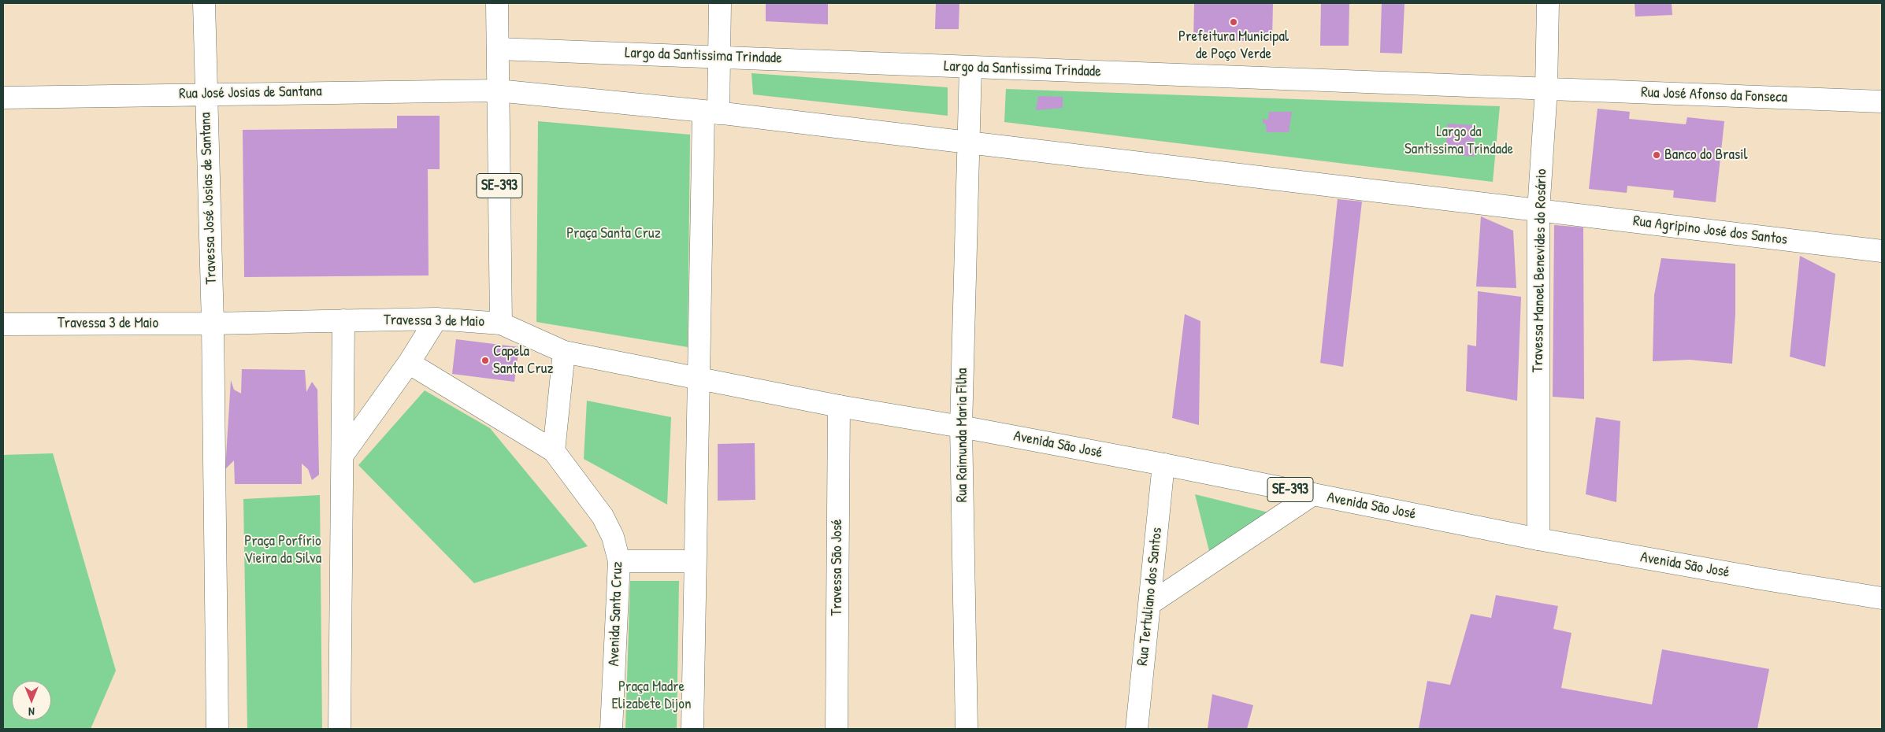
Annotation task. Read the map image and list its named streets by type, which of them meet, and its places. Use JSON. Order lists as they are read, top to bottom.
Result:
{
  "streets": {
    "street": [
      "Largo da Santissima Trindade",
      "Rua José Josias de Santana",
      "Rua José Afonso da Fonseca",
      "SE-393",
      "Travessa José Josias de Santana",
      "Rua Agripino José dos Santos",
      "Travessa Manoel Benevides do Rosário",
      "Travessa 3 de Maio",
      "Rua Raimunda Maria Filha",
      "Avenida São José",
      "Travessa São José",
      "Rua Tertuliano dos Santos",
      "Avenida Santa Cruz"
    ]
  },
  "crossings": [
    ["Largo da Santissima Trindade", "Rua José Afonso da Fonseca"],
    ["Largo da Santissima Trindade", "SE-393"],
    ["Largo da Santissima Trindade", "Travessa Manoel Benevides do Rosário"],
    ["Largo da Santissima Trindade", "Rua Raimunda Maria Filha"],
    ["Rua José Josias de Santana", "SE-393"],
    ["Rua José Josias de Santana", "Travessa José Josias de Santana"],
    ["Rua José Afonso da Fonseca", "Travessa Manoel Benevides do Rosário"],
    ["SE-393", "Travessa 3 de Maio"],
    ["SE-393", "Avenida São José"],
    ["Travessa José Josias de Santana", "Travessa 3 de Maio"],
    ["Rua Agripino José dos Santos", "Travessa Manoel Benevides do Rosário"],
    ["Travessa Manoel Benevides do Rosário", "Avenida São José"],
    ["Rua Raimunda Maria Filha", "Avenida São José"],
    ["Avenida São José", "Travessa São José"],
    ["Avenida São José", "Rua Tertuliano dos Santos"]
  ],
  "parks": [
    "Largo da Santissima Trindade",
    "Praça Santa Cruz",
    "Praça Porfírio Vieira da Silva",
    "Praça Madre Elizabete Dijon"
  ],
  "places": ["Prefeitura Municipal de Poço Verde", "Banco do Brasil", "Capela Santa Cruz"],
  "north": "bottom"
}
